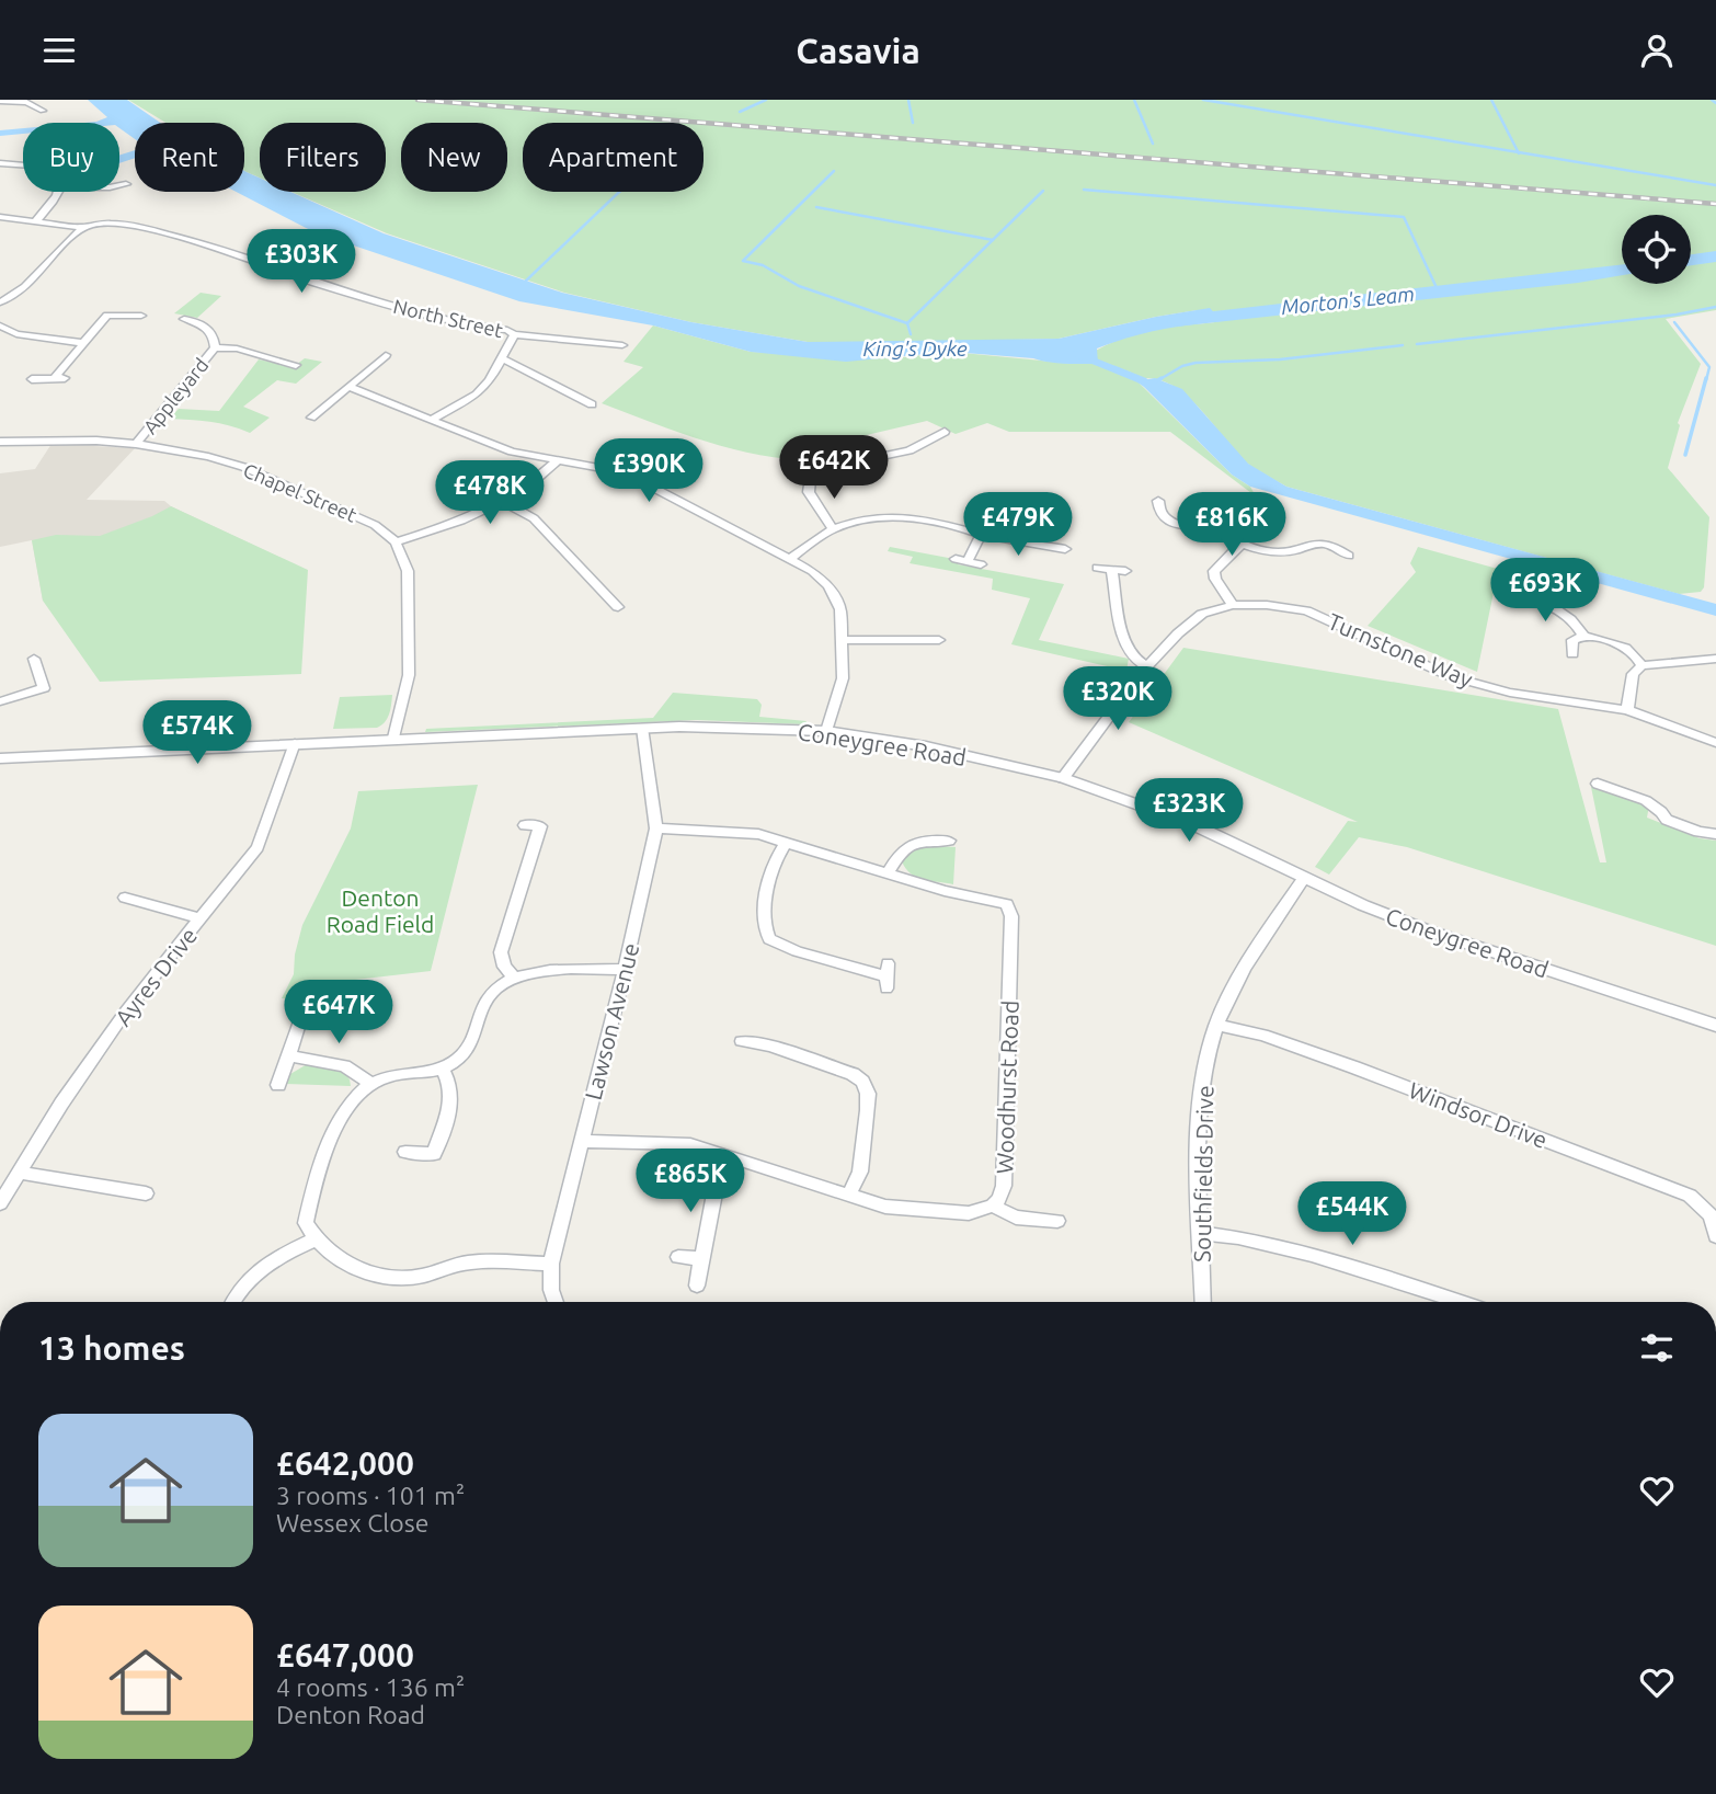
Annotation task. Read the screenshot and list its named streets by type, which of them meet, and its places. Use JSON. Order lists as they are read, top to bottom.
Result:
{
  "streets": {
    "street": [
      "North Street",
      "Appleyard",
      "Chapel Street",
      "Turnstone Way",
      "Coneygree Road",
      "Ayres Drive",
      "Lawson Avenue",
      "Woodhurst Road",
      "Windsor Drive",
      "Southfields Drive"
    ]
  },
  "crossings": [
    ["Appleyard", "Chapel Street"],
    ["Turnstone Way", "Coneygree Road"],
    ["Coneygree Road", "Ayres Drive"],
    ["Coneygree Road", "Lawson Avenue"],
    ["Coneygree Road", "Southfields Drive"],
    ["Lawson Avenue", "Woodhurst Road"],
    ["Windsor Drive", "Southfields Drive"]
  ],
  "water": ["Morton's Leam", "King's Dyke"],
  "parks": ["Denton Road Field"],
  "page": {
    "header": "Casavia",
    "chip": [
      "Buy",
      "Rent",
      "Filters",
      "New",
      "Apartment"
    ],
    "price": [
      "£303K",
      "£642K",
      "£390K",
      "£478K",
      "£479K",
      "£816K",
      "£693K",
      "£320K",
      "£574K",
      "£323K",
      "£647K",
      "£865K",
      "£544K"
    ],
    "heading": "13 homes",
    "list": [
      {
        "name": "£642,000",
        "note": "3 rooms · 101 m² · Wessex Close"
      },
      {
        "name": "£647,000",
        "note": "4 rooms · 136 m² · Denton Road"
      }
    ]
  }
}
